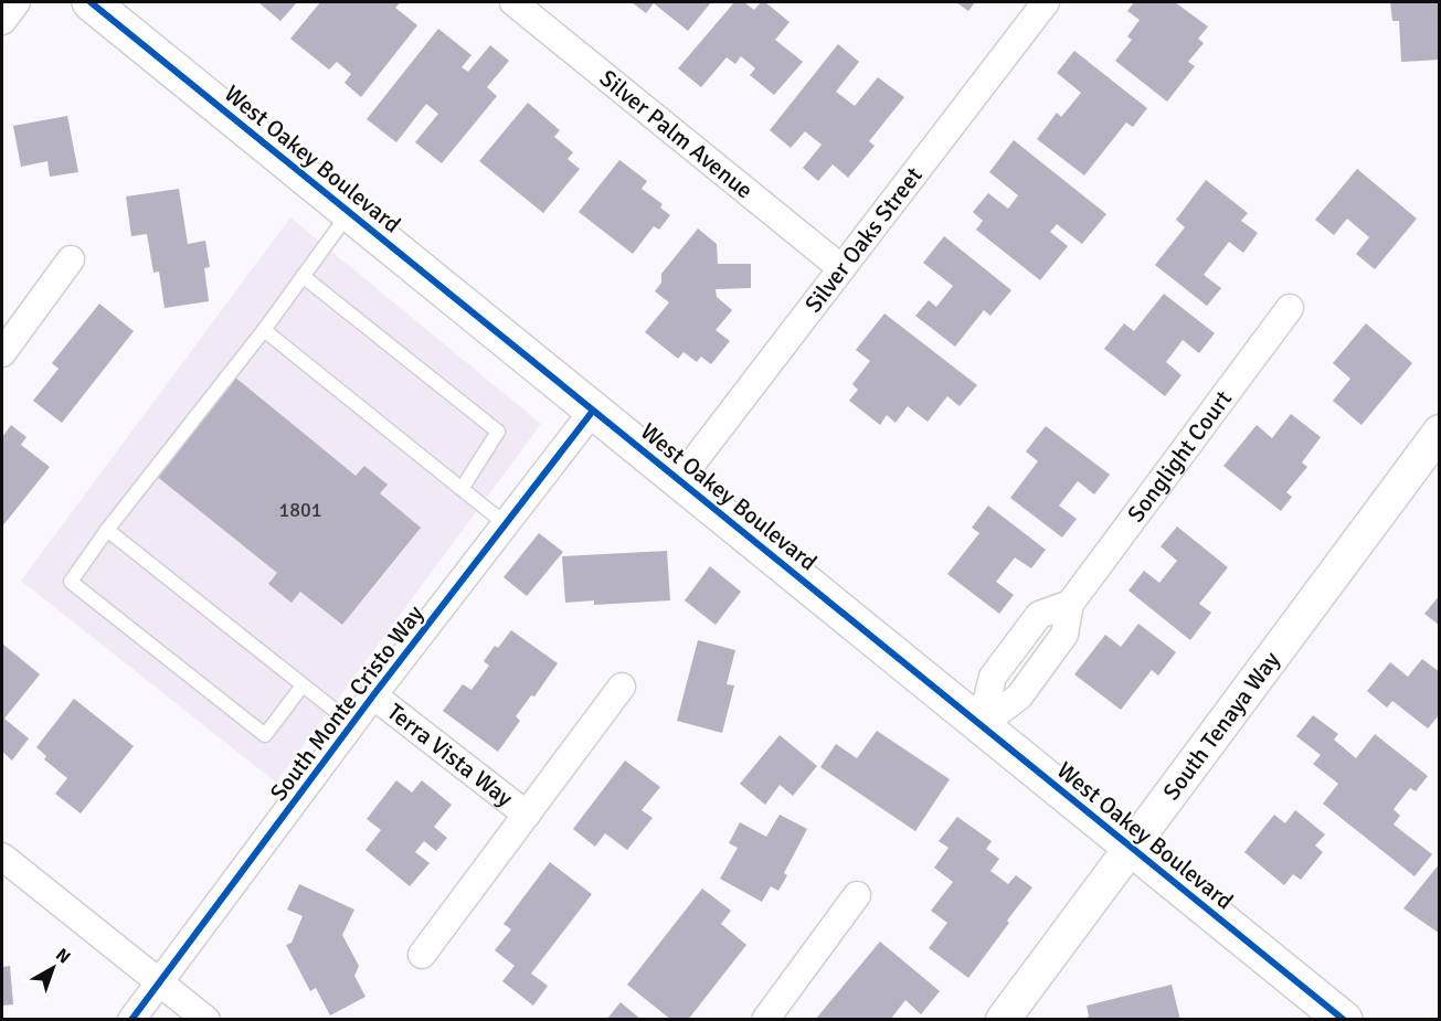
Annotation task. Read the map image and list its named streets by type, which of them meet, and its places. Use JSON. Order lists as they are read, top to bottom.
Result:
{
  "streets": {
    "main road": ["West Oakey Boulevard"],
    "street": [
      "Silver Palm Avenue",
      "Silver Oaks Street",
      "Songlight Court",
      "South Monte Cristo Way",
      "South Tenaya Way",
      "Terra Vista Way"
    ]
  },
  "crossings": [
    ["Silver Palm Avenue", "Silver Oaks Street"],
    ["West Oakey Boulevard", "Silver Oaks Street"],
    ["West Oakey Boulevard", "Songlight Court"],
    ["West Oakey Boulevard", "South Monte Cristo Way"],
    ["West Oakey Boulevard", "South Tenaya Way"],
    ["South Monte Cristo Way", "Terra Vista Way"]
  ],
  "house_numbers": ["1801"],
  "north": "top right"
}
